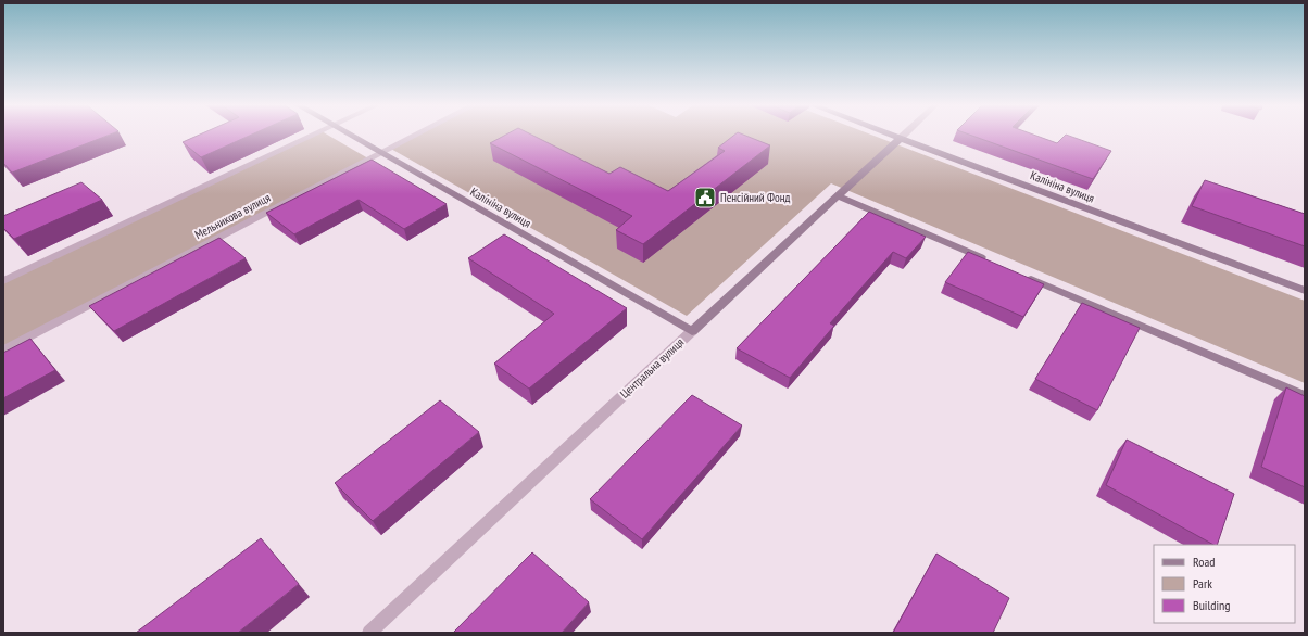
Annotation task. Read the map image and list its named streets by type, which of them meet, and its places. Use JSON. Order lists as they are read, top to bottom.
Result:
{
  "streets": {
    "main road": ["Калініна вулиця", "Центральна вулиця"],
    "street": ["Мельникова вулиця"]
  },
  "crossings": [
    ["Калініна вулиця", "Мельникова вулиця"],
    ["Калініна вулиця", "Центральна вулиця"]
  ],
  "places": {
    "public building": ["Пенсійний Фонд"]
  },
  "legend": ["Road", "Park", "Building"]
}
